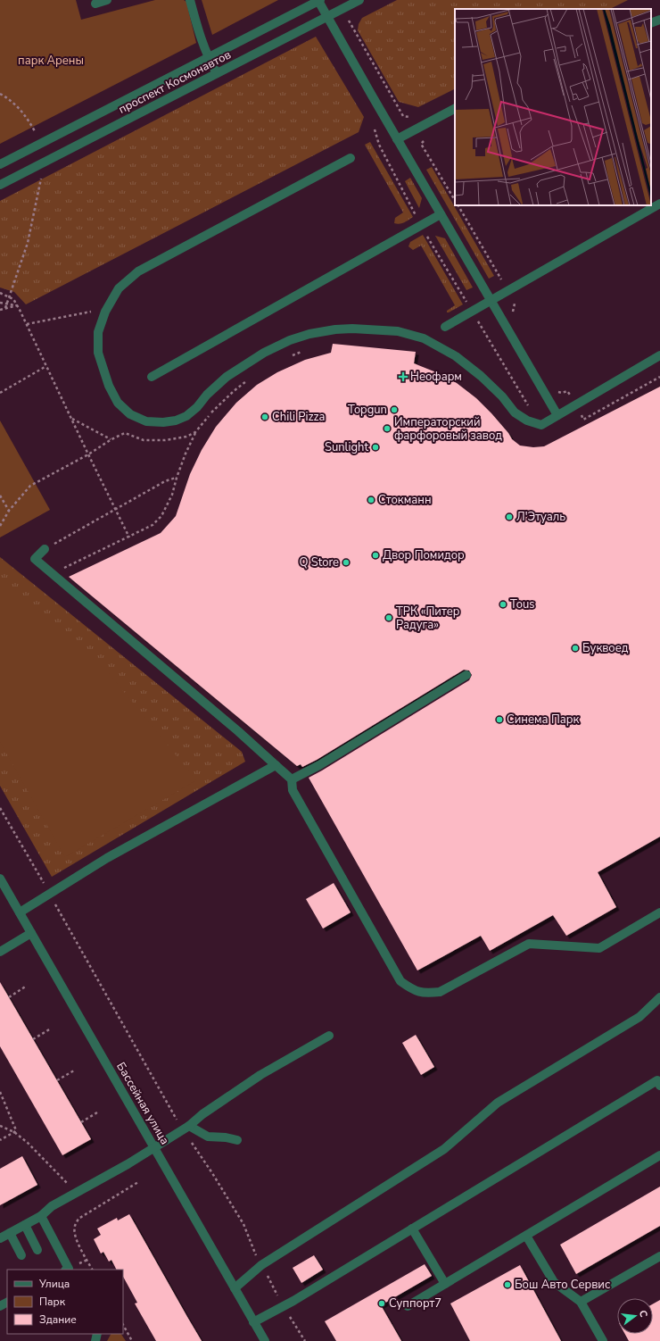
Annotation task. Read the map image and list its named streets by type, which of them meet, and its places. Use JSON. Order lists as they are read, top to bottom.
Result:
{
  "streets": {
    "street": ["проспект Космонавтов", "Бассейная улица"]
  },
  "parks": ["парк Арены"],
  "places": {
    "health": ["Неофарм"],
    "other": [
      "Topgun",
      "Chili Pizza",
      "Императорский фарфоровый завод",
      "Sunlight",
      "Стокманн",
      "Л'Этуаль",
      "Двор Помидор",
      "Q Store",
      "Tous",
      "ТРК «Питер Радуга»",
      "Буквоед",
      "Синема Парк",
      "Бош Авто Сервис",
      "Суппорт7"
    ]
  },
  "legend": ["Улица", "Парк", "Здание"],
  "north": "right"
}
